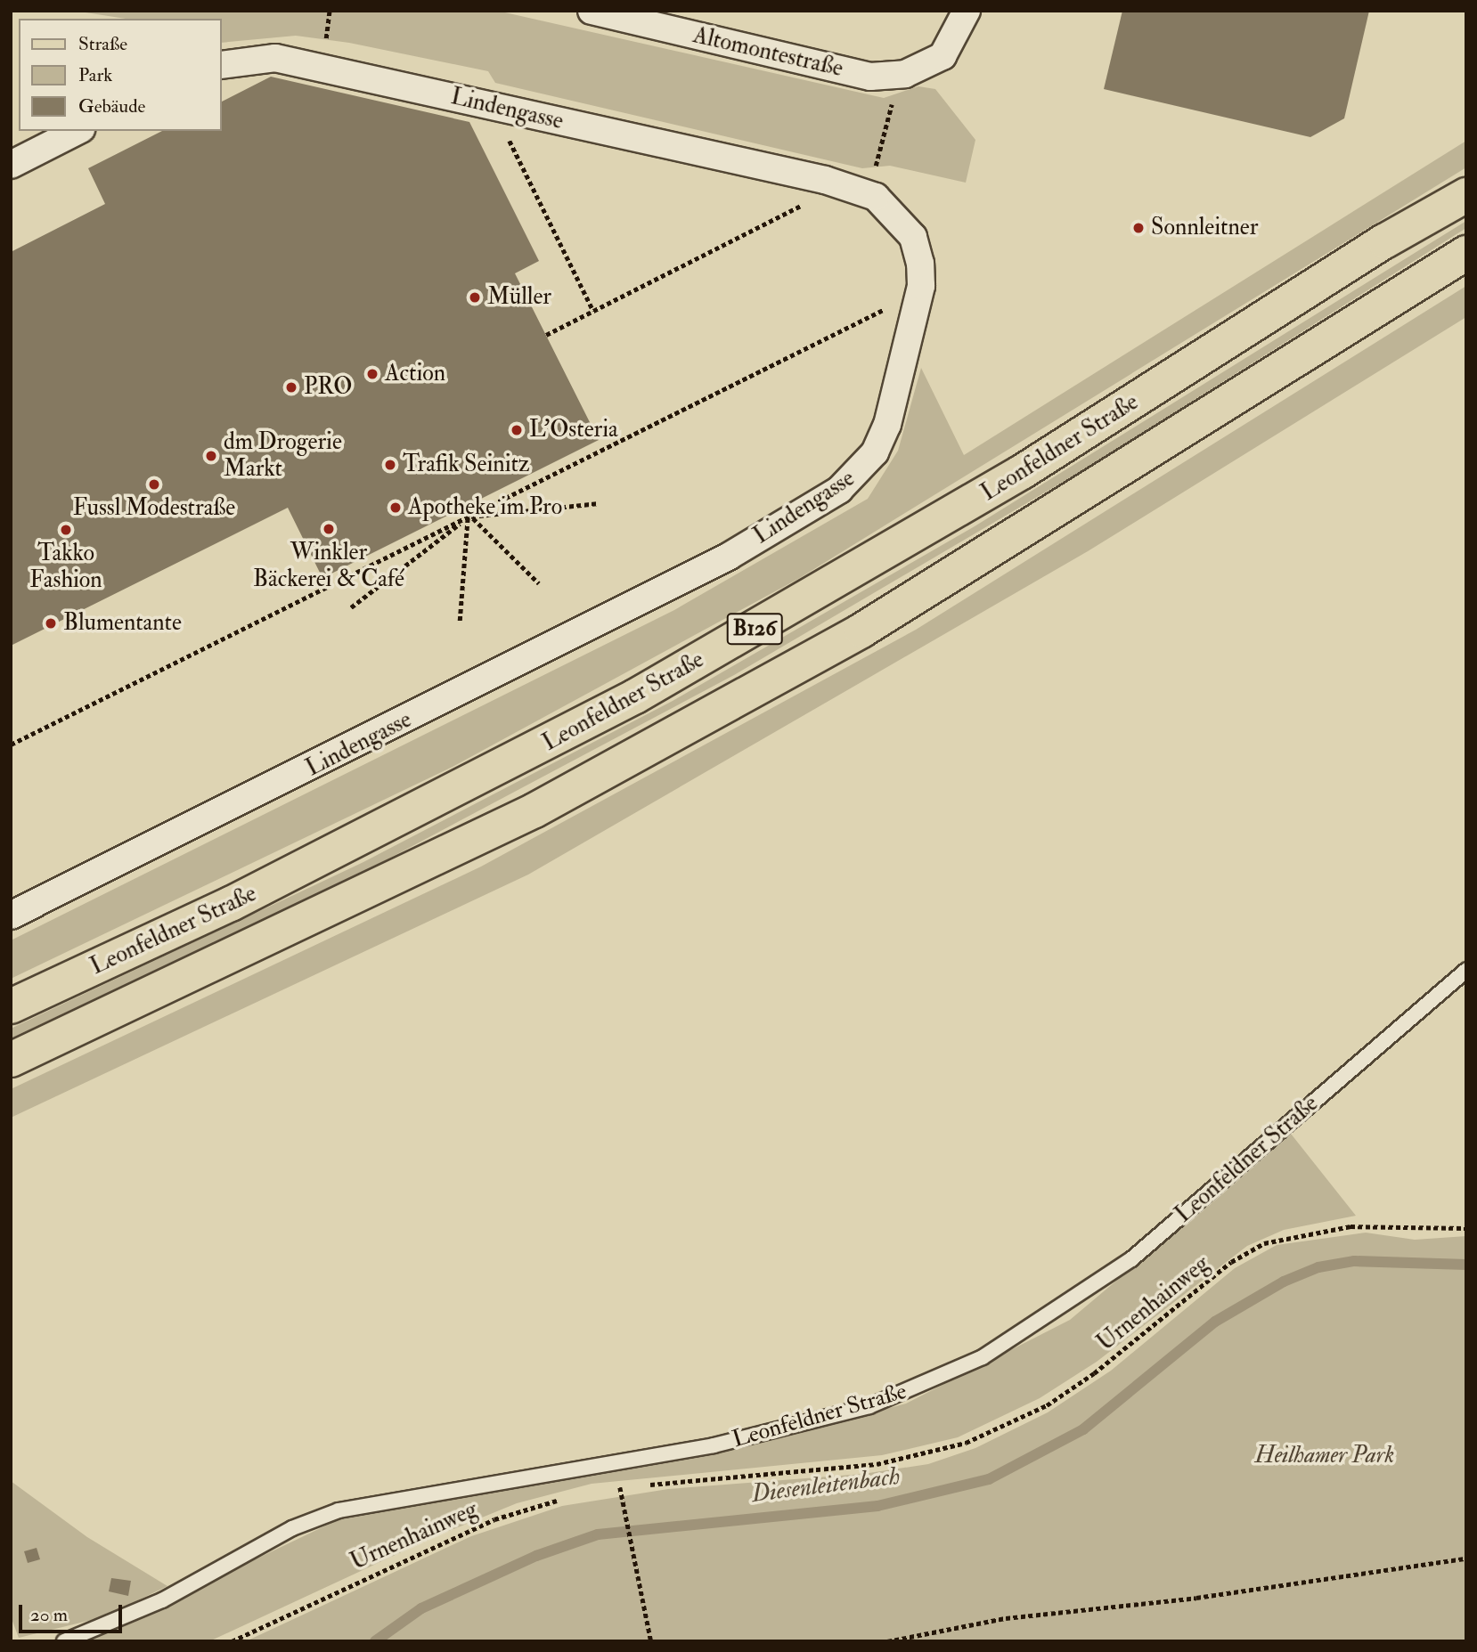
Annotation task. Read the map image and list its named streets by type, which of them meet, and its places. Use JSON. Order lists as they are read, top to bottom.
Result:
{
  "streets": {
    "main road": ["Leonfeldner Straße", "B126"],
    "street": ["Altomontestraße", "Lindengasse"],
    "path": ["Urnenhainweg"]
  },
  "water": ["Diesenleitenbach"],
  "parks": ["Heilhamer Park"],
  "places": [
    "Sonnleitner",
    "Müller",
    "Action",
    "PRO",
    "L'Osteria",
    "dm Drogerie Markt",
    "Trafik Seinitz",
    "Fussl Modestraße",
    "Apotheke im Pro",
    "Winkler Bäckerei & Café",
    "Takko Fashion",
    "Blumentante"
  ],
  "legend": ["Straße", "Park", "Gebäude"],
  "scale_bar": "20 m"
}
